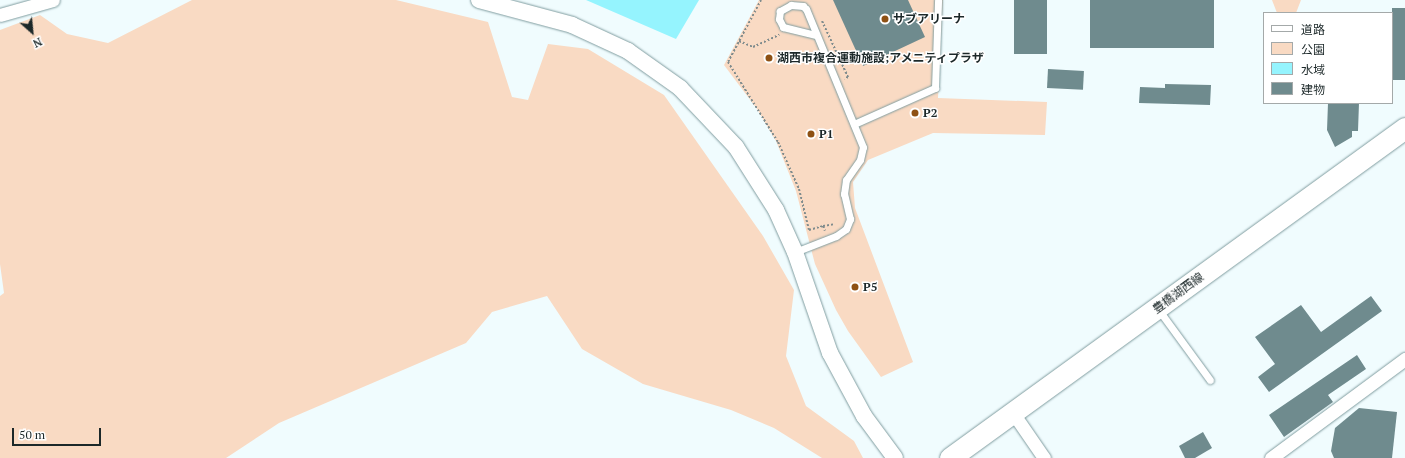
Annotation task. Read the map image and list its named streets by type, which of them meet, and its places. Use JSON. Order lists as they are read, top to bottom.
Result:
{
  "streets": {
    "main road": ["豊橋湖西線"]
  },
  "places": [
    "サブアリーナ",
    "湖西市複合運動施設;アメニティプラザ",
    "P2",
    "P1",
    "P5"
  ],
  "legend": [
    "道路",
    "公園",
    "水域",
    "建物"
  ],
  "scale_bar": "50 m",
  "north": "bottom right"
}
